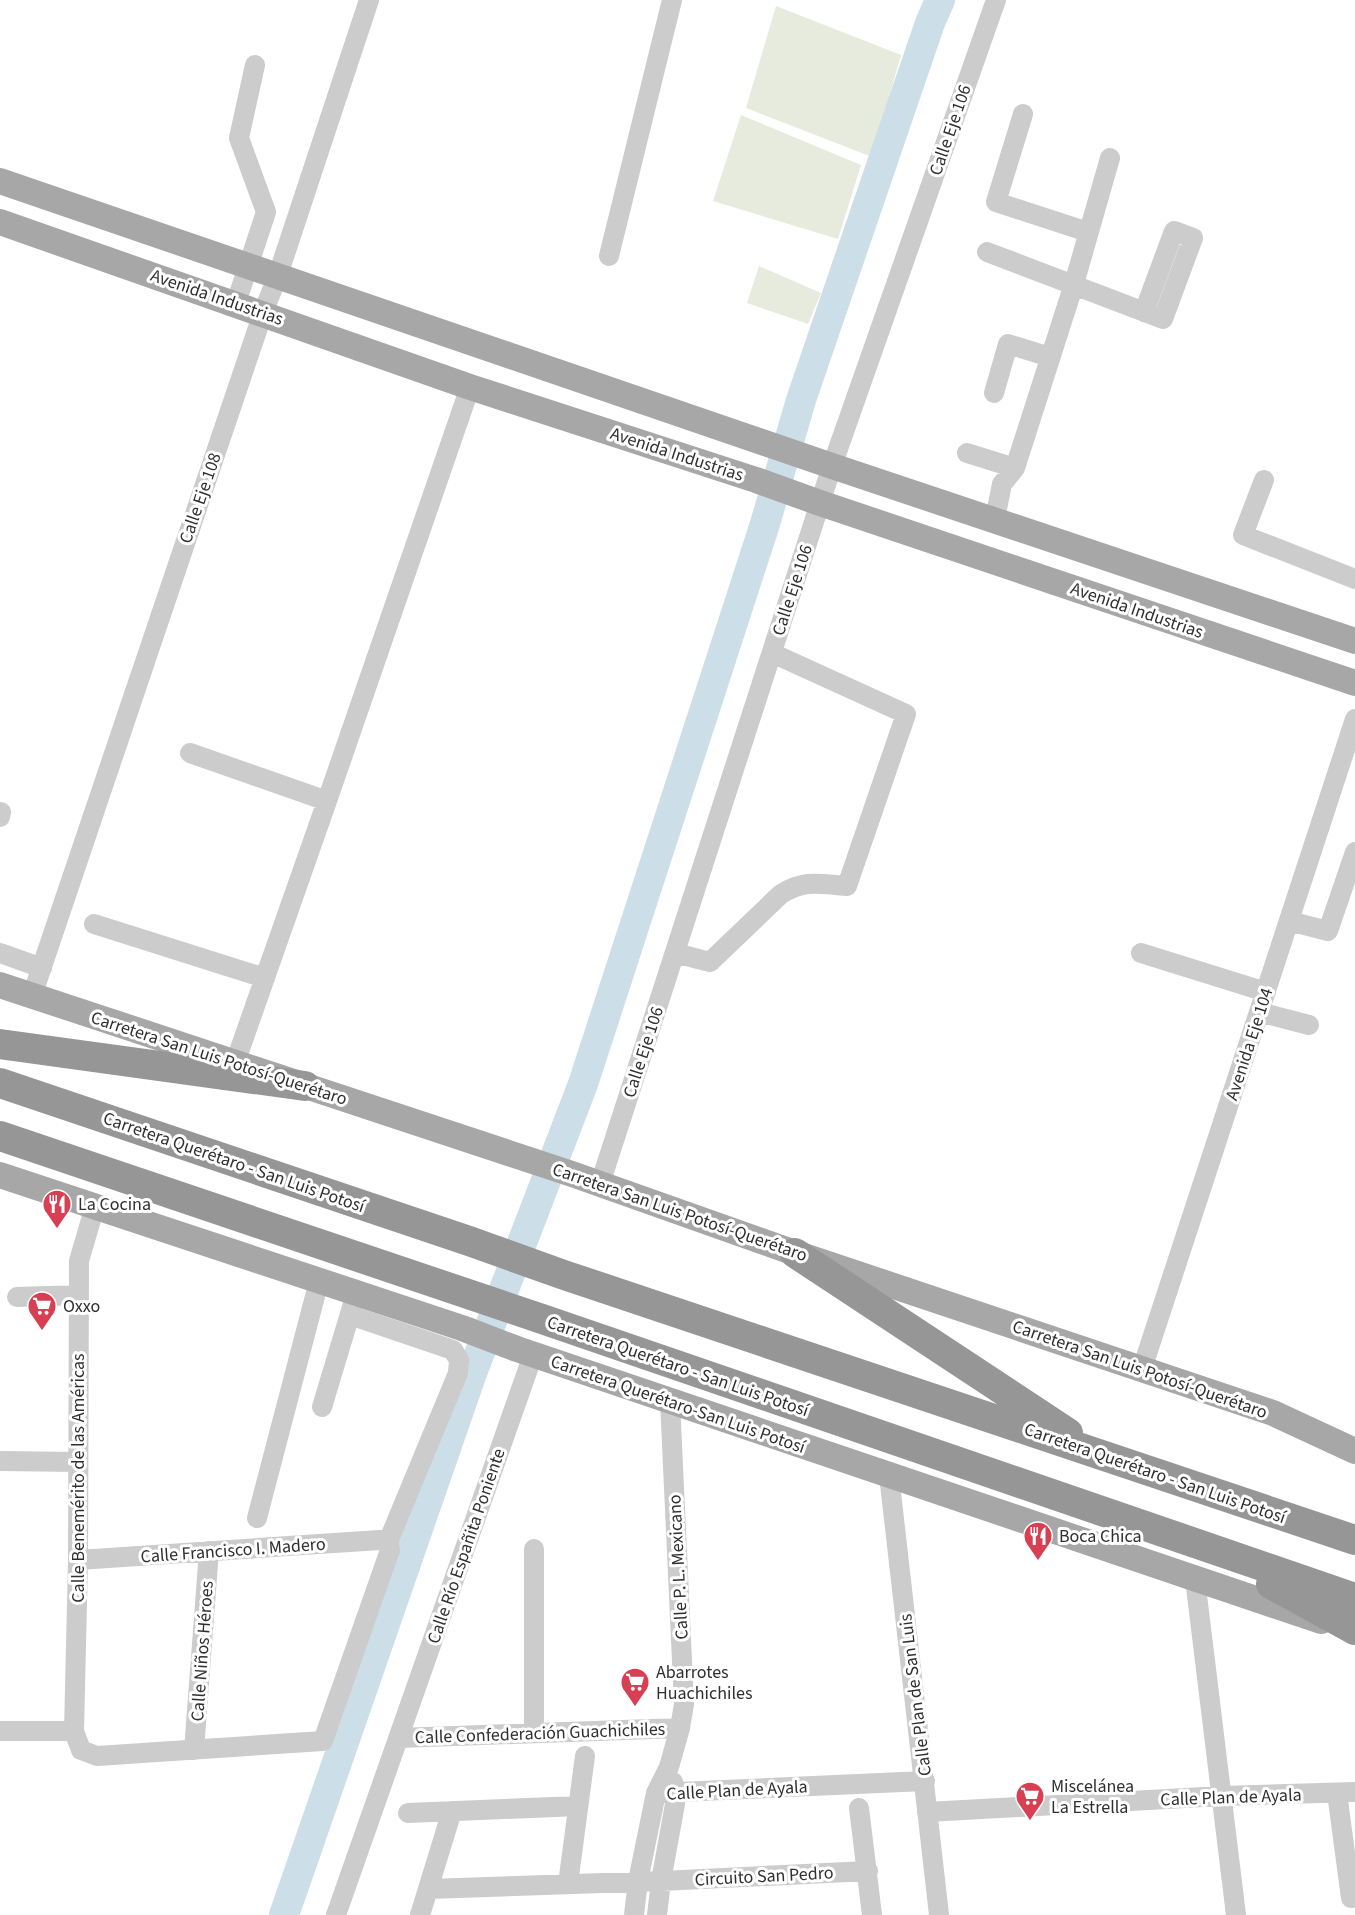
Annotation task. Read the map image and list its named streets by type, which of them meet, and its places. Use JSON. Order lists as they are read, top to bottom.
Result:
{
  "streets": {
    "highway": ["Carretera Querétaro - San Luis Potosí"],
    "main road": ["Avenida Industrias", "Carretera San Luis Potosí-Querétaro", "Carretera Querétaro-San Luis Potosí"],
    "street": [
      "Calle Eje 106",
      "Calle Eje 108",
      "Avenida Eje 104",
      "Calle Benemérito de las Américas",
      "Calle Río Españita Poniente",
      "Calle Francisco I. Madero",
      "Calle P. L. Mexicano",
      "Calle Niños Héroes",
      "Calle Plan de San Luis",
      "Calle Confederación Guachichiles",
      "Calle Plan de Ayala",
      "Circuito San Pedro"
    ]
  },
  "crossings": [
    ["Calle Eje 106", "Avenida Industrias"],
    ["Calle Eje 106", "Carretera San Luis Potosí-Querétaro"],
    ["Avenida Industrias", "Calle Eje 108"],
    ["Calle Eje 108", "Carretera San Luis Potosí-Querétaro"],
    ["Avenida Eje 104", "Carretera San Luis Potosí-Querétaro"],
    ["Carretera Querétaro-San Luis Potosí", "Calle Benemérito de las Américas"],
    ["Carretera Querétaro-San Luis Potosí", "Calle Río Españita Poniente"],
    ["Carretera Querétaro-San Luis Potosí", "Calle P. L. Mexicano"],
    ["Carretera Querétaro-San Luis Potosí", "Calle Plan de San Luis"],
    ["Calle Benemérito de las Américas", "Calle Francisco I. Madero"],
    ["Calle Benemérito de las Américas", "Calle Niños Héroes"],
    ["Calle Río Españita Poniente", "Calle Confederación Guachichiles"],
    ["Calle Francisco I. Madero", "Calle Niños Héroes"],
    ["Calle P. L. Mexicano", "Calle Confederación Guachichiles"],
    ["Calle P. L. Mexicano", "Calle Plan de Ayala"],
    ["Calle Plan de San Luis", "Calle Plan de Ayala"]
  ],
  "places": {
    "restaurant": ["La Cocina", "Boca Chica"],
    "supermarket": ["Oxxo", "Abarrotes Huachichiles", "Miscelánea La Estrella"]
  }
}
